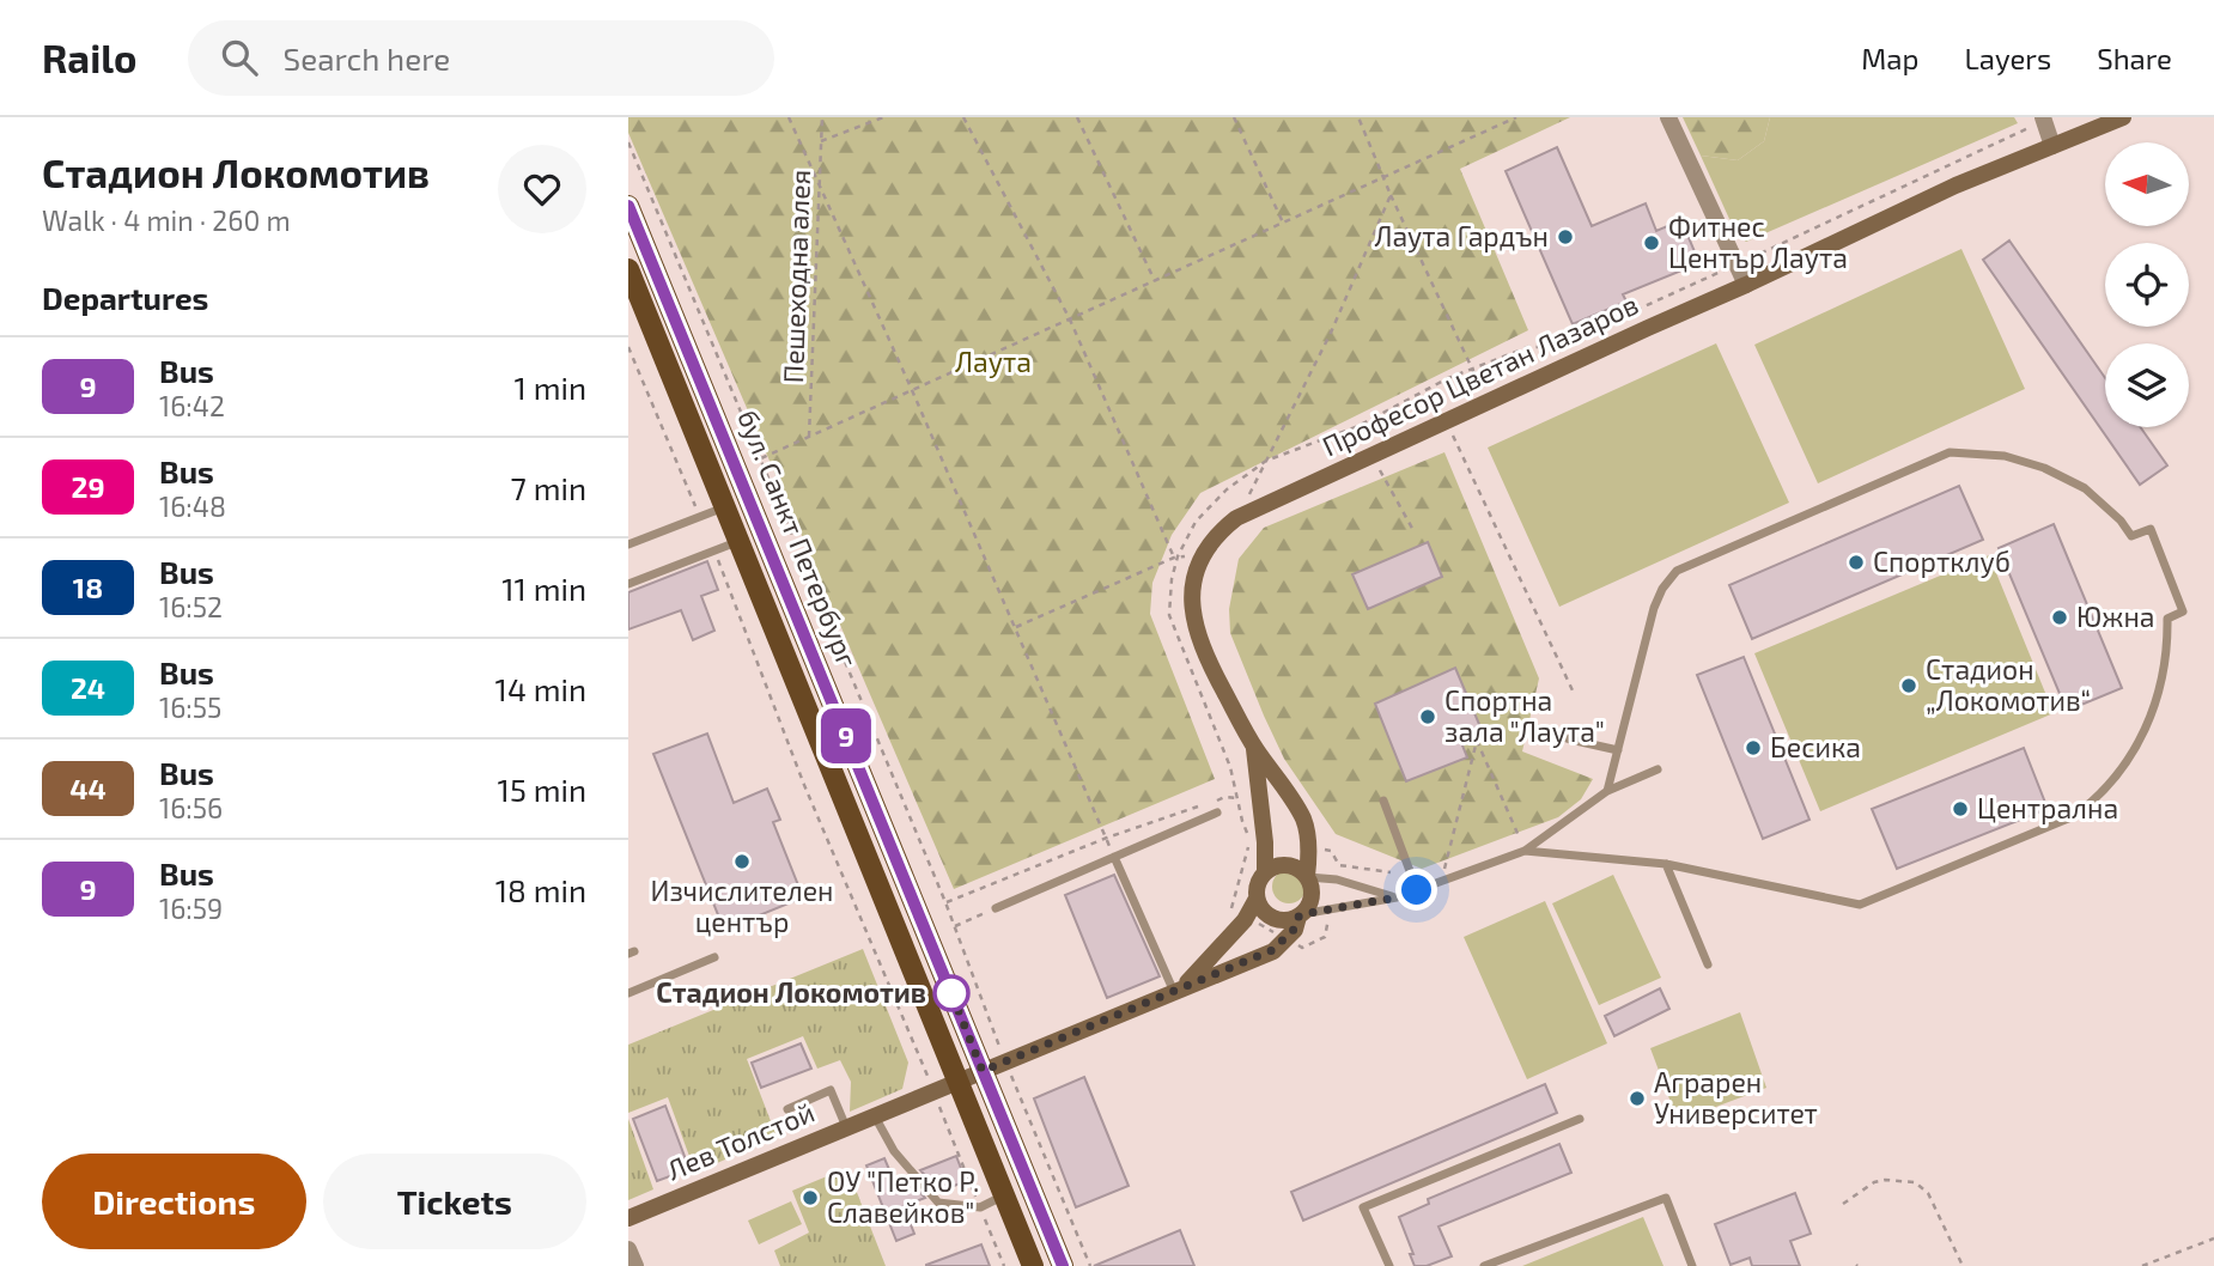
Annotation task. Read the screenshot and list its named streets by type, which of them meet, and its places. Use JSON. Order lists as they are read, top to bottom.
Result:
{
  "streets": {
    "main road": ["бул. Санкт Петербург"],
    "street": ["Професор Цветан Лазаров", "Лев Толстой"],
    "path": ["Пешеходна алея"]
  },
  "crossings": [
    ["бул. Санкт Петербург", "Лев Толстой"]
  ],
  "parks": ["Лаута"],
  "places": [
    "Лаута Гардън",
    "Фитнес Център Лаута",
    "Спортклуб",
    "Южна",
    "Стадион „Локомотив“",
    "Спортна зала \"Лаута\"",
    "Бесика",
    "Централна",
    "Изчислителен център",
    "Стадион Локомотив",
    "Аграрен Университет",
    "ОУ \"Петко Р. Славейков\""
  ],
  "lines": ["bus line 9"],
  "north": "left",
  "page": {
    "header": "Railo",
    "search": "Search here",
    "nav": ["Map", "Layers", "Share"],
    "heading": [
      ["Стадион Локомотив", "Walk · 4 min · 260 m"],
      "Departures"
    ],
    "on_map": "9",
    "list": [
      {
        "mark": "9",
        "name": "Bus",
        "note": "16:42",
        "value": "1 min"
      },
      {
        "mark": "29",
        "name": "Bus",
        "note": "16:48",
        "value": "7 min"
      },
      {
        "mark": "18",
        "name": "Bus",
        "note": "16:52",
        "value": "11 min"
      },
      {
        "mark": "24",
        "name": "Bus",
        "note": "16:55",
        "value": "14 min"
      },
      {
        "mark": "44",
        "name": "Bus",
        "note": "16:56",
        "value": "15 min"
      },
      {
        "mark": "9",
        "name": "Bus",
        "note": "16:59",
        "value": "18 min"
      }
    ],
    "buttons": ["Directions", "Tickets"]
  }
}
